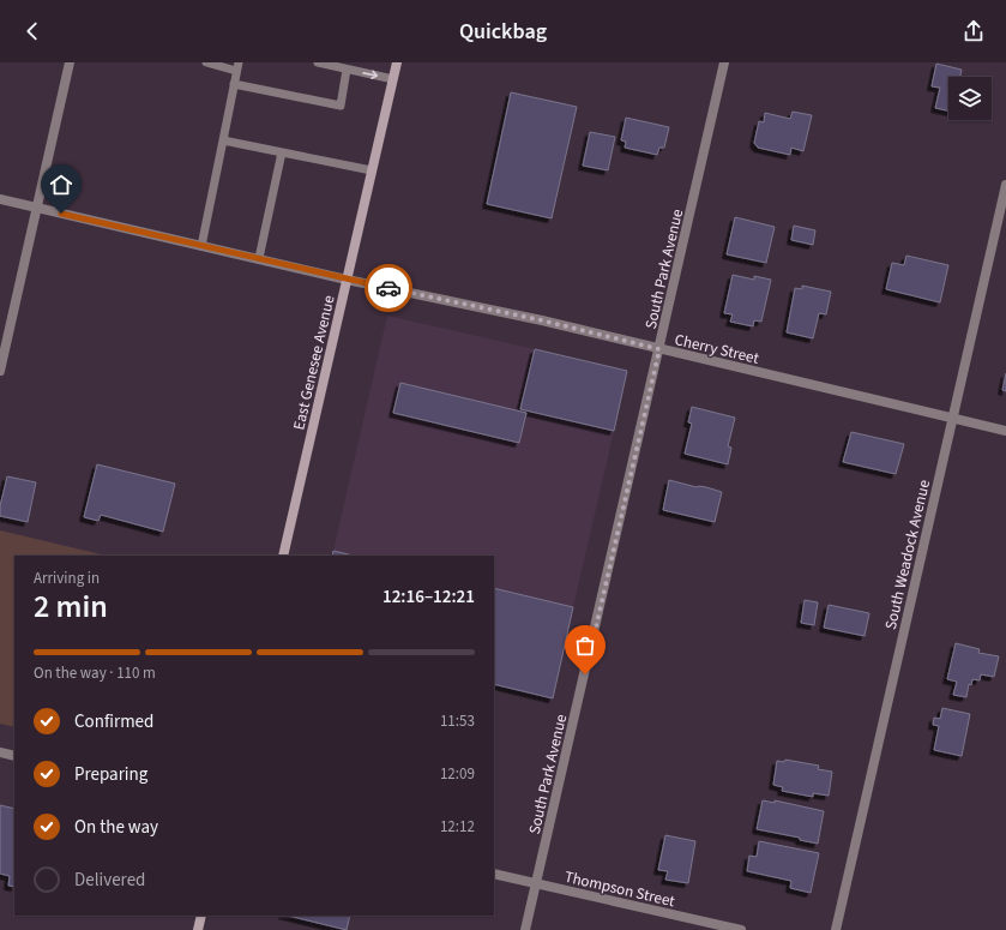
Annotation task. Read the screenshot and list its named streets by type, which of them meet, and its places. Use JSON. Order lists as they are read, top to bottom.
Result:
{
  "streets": {
    "main road": ["East Genesee Avenue"],
    "street": [
      "South Park Avenue",
      "Cherry Street",
      "South Weadock Avenue",
      "Thompson Street"
    ]
  },
  "crossings": [
    ["South Park Avenue", "Cherry Street"],
    ["South Park Avenue", "Thompson Street"],
    ["Cherry Street", "East Genesee Avenue"],
    ["Cherry Street", "South Weadock Avenue"]
  ],
  "page": {
    "header": "Quickbag",
    "heading": ["2 min", "Arriving in", "12:16–12:21"],
    "bar": "On the way · 110 m",
    "list": [
      ["Confirmed", "11:53"],
      ["Preparing", "12:09"],
      ["On the way", "12:12"],
      "Delivered"
    ]
  }
}
